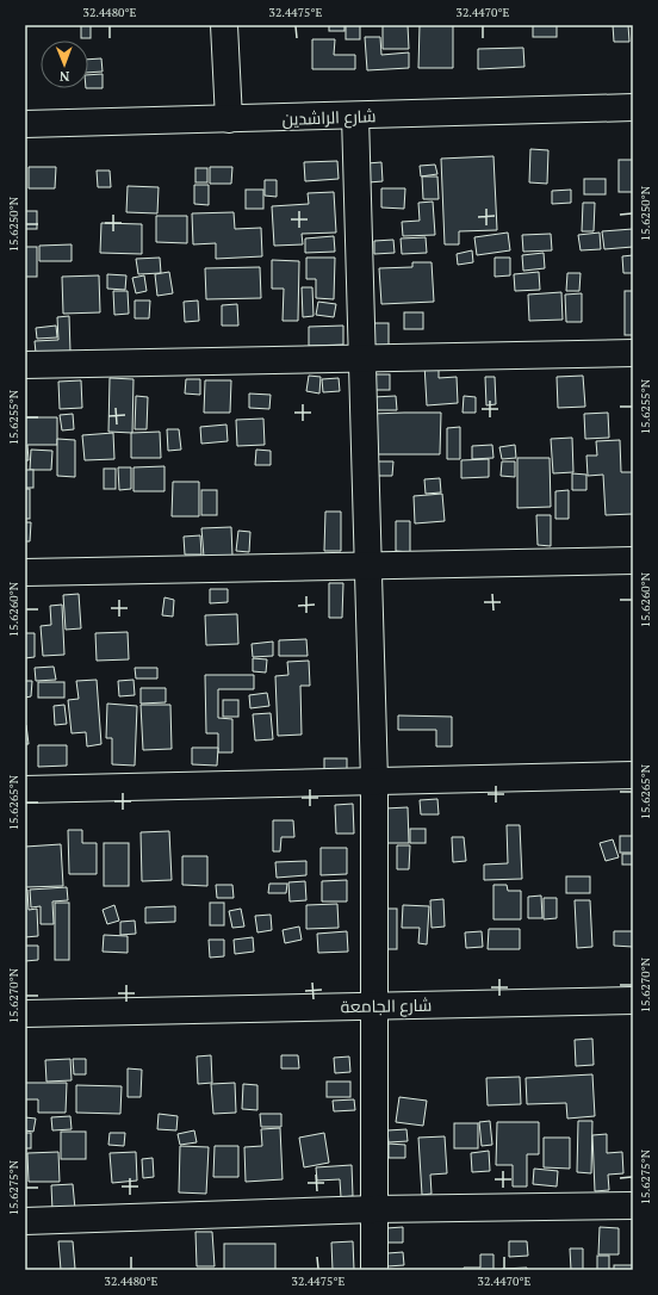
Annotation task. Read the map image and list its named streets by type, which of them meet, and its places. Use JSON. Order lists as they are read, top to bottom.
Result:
{
  "streets": {
    "street": ["شارع الراشدين", "شارع الجامعة"]
  },
  "north": "bottom",
  "coordinates": [
    "32.4480°E",
    "32.4475°E",
    "32.4470°E",
    "15.6250°N",
    "15.6255°N",
    "15.6260°N",
    "15.6265°N",
    "15.6270°N",
    "15.6275°N"
  ]
}
